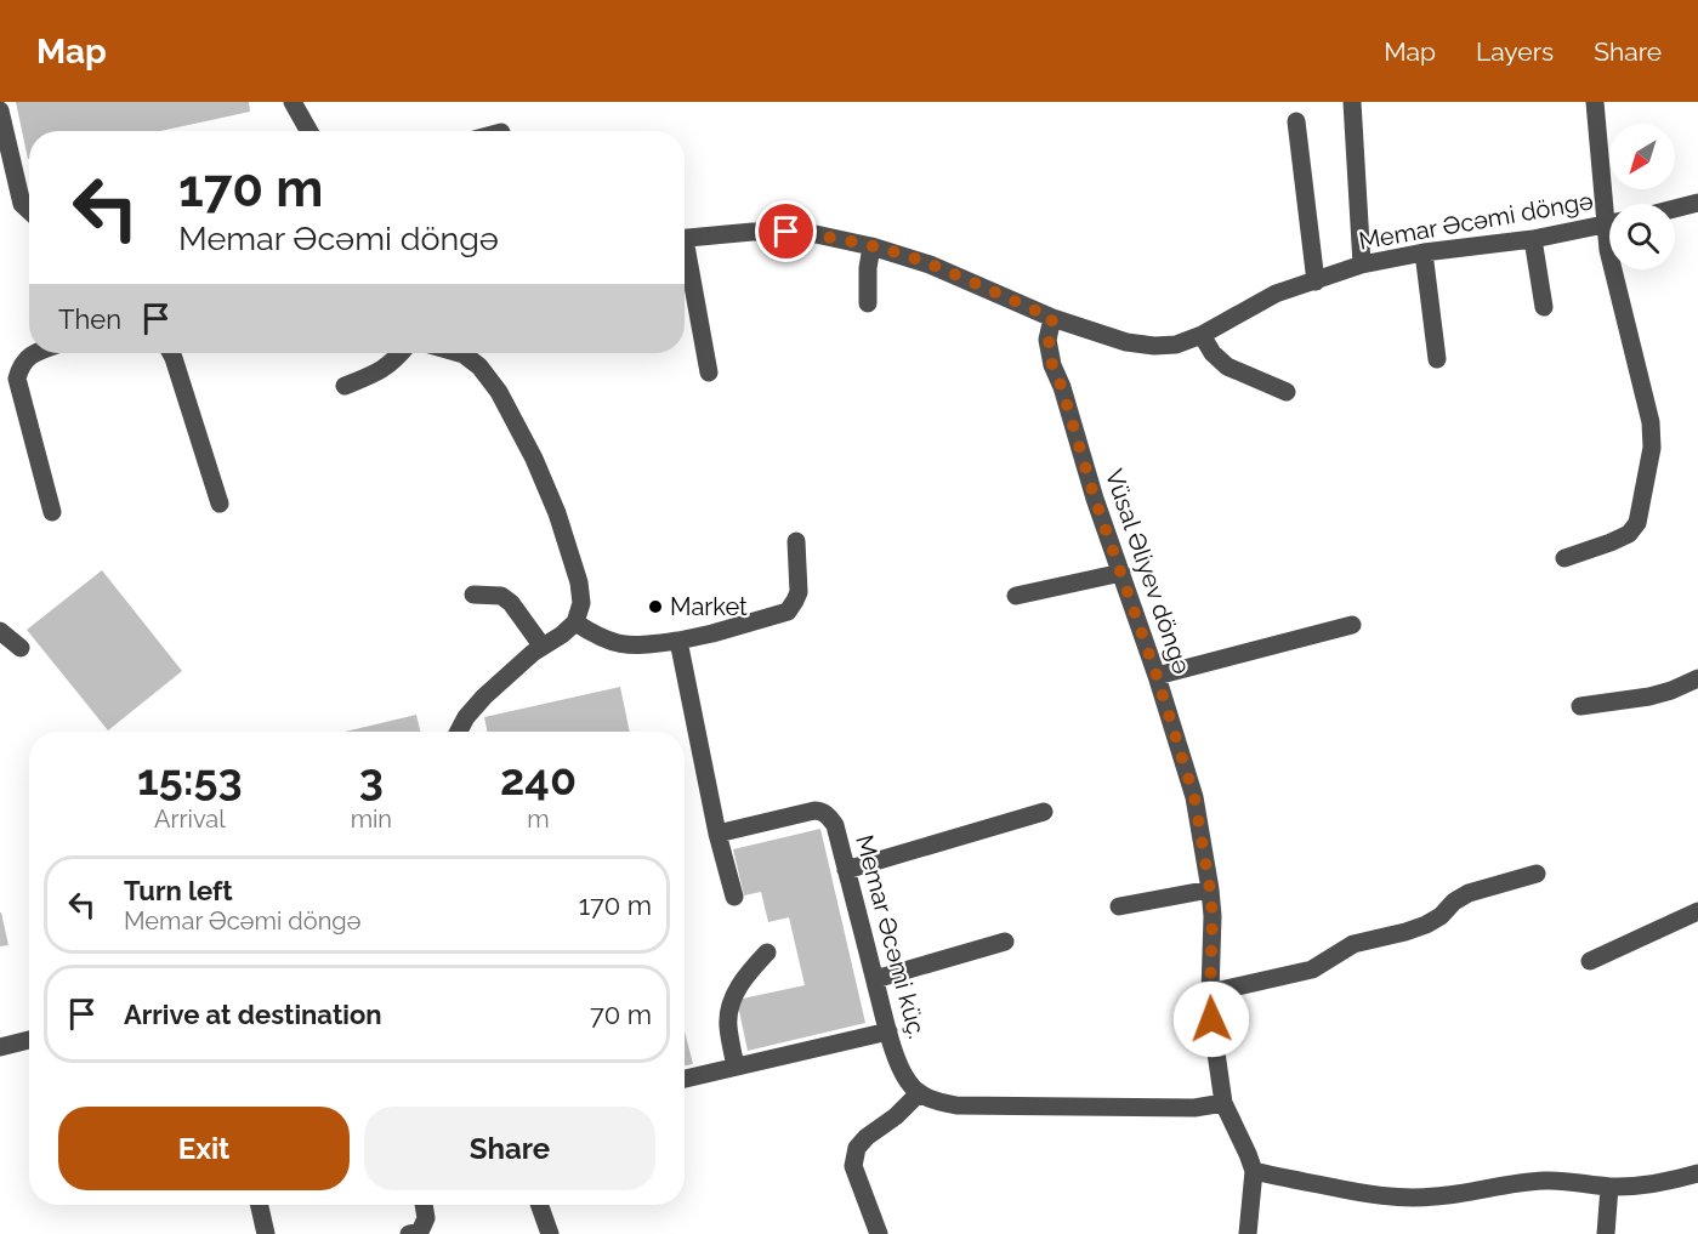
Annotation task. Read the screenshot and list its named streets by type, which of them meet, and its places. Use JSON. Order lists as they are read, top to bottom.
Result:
{
  "streets": {
    "street": ["Memar Əcəmi döngə", "Vüsal Əliyev döngə", "Memar Əcəmi küç."]
  },
  "crossings": [
    ["Memar Əcəmi döngə", "Vüsal Əliyev döngə"]
  ],
  "places": ["Market"],
  "north": "bottom left",
  "page": {
    "header": "Map",
    "nav": ["Map", "Layers", "Share"],
    "turn": ["170 m", "Memar Əcəmi döngə"],
    "then": "Then",
    "eta": [
      "15:53",
      "Arrival",
      "3",
      "min",
      "240",
      "m"
    ],
    "list": [
      {
        "name": "Turn left",
        "note": "Memar Əcəmi döngə",
        "value": "170 m"
      },
      {
        "name": "Arrive at destination",
        "value": "70 m"
      }
    ],
    "buttons": ["Exit", "Share"]
  }
}
